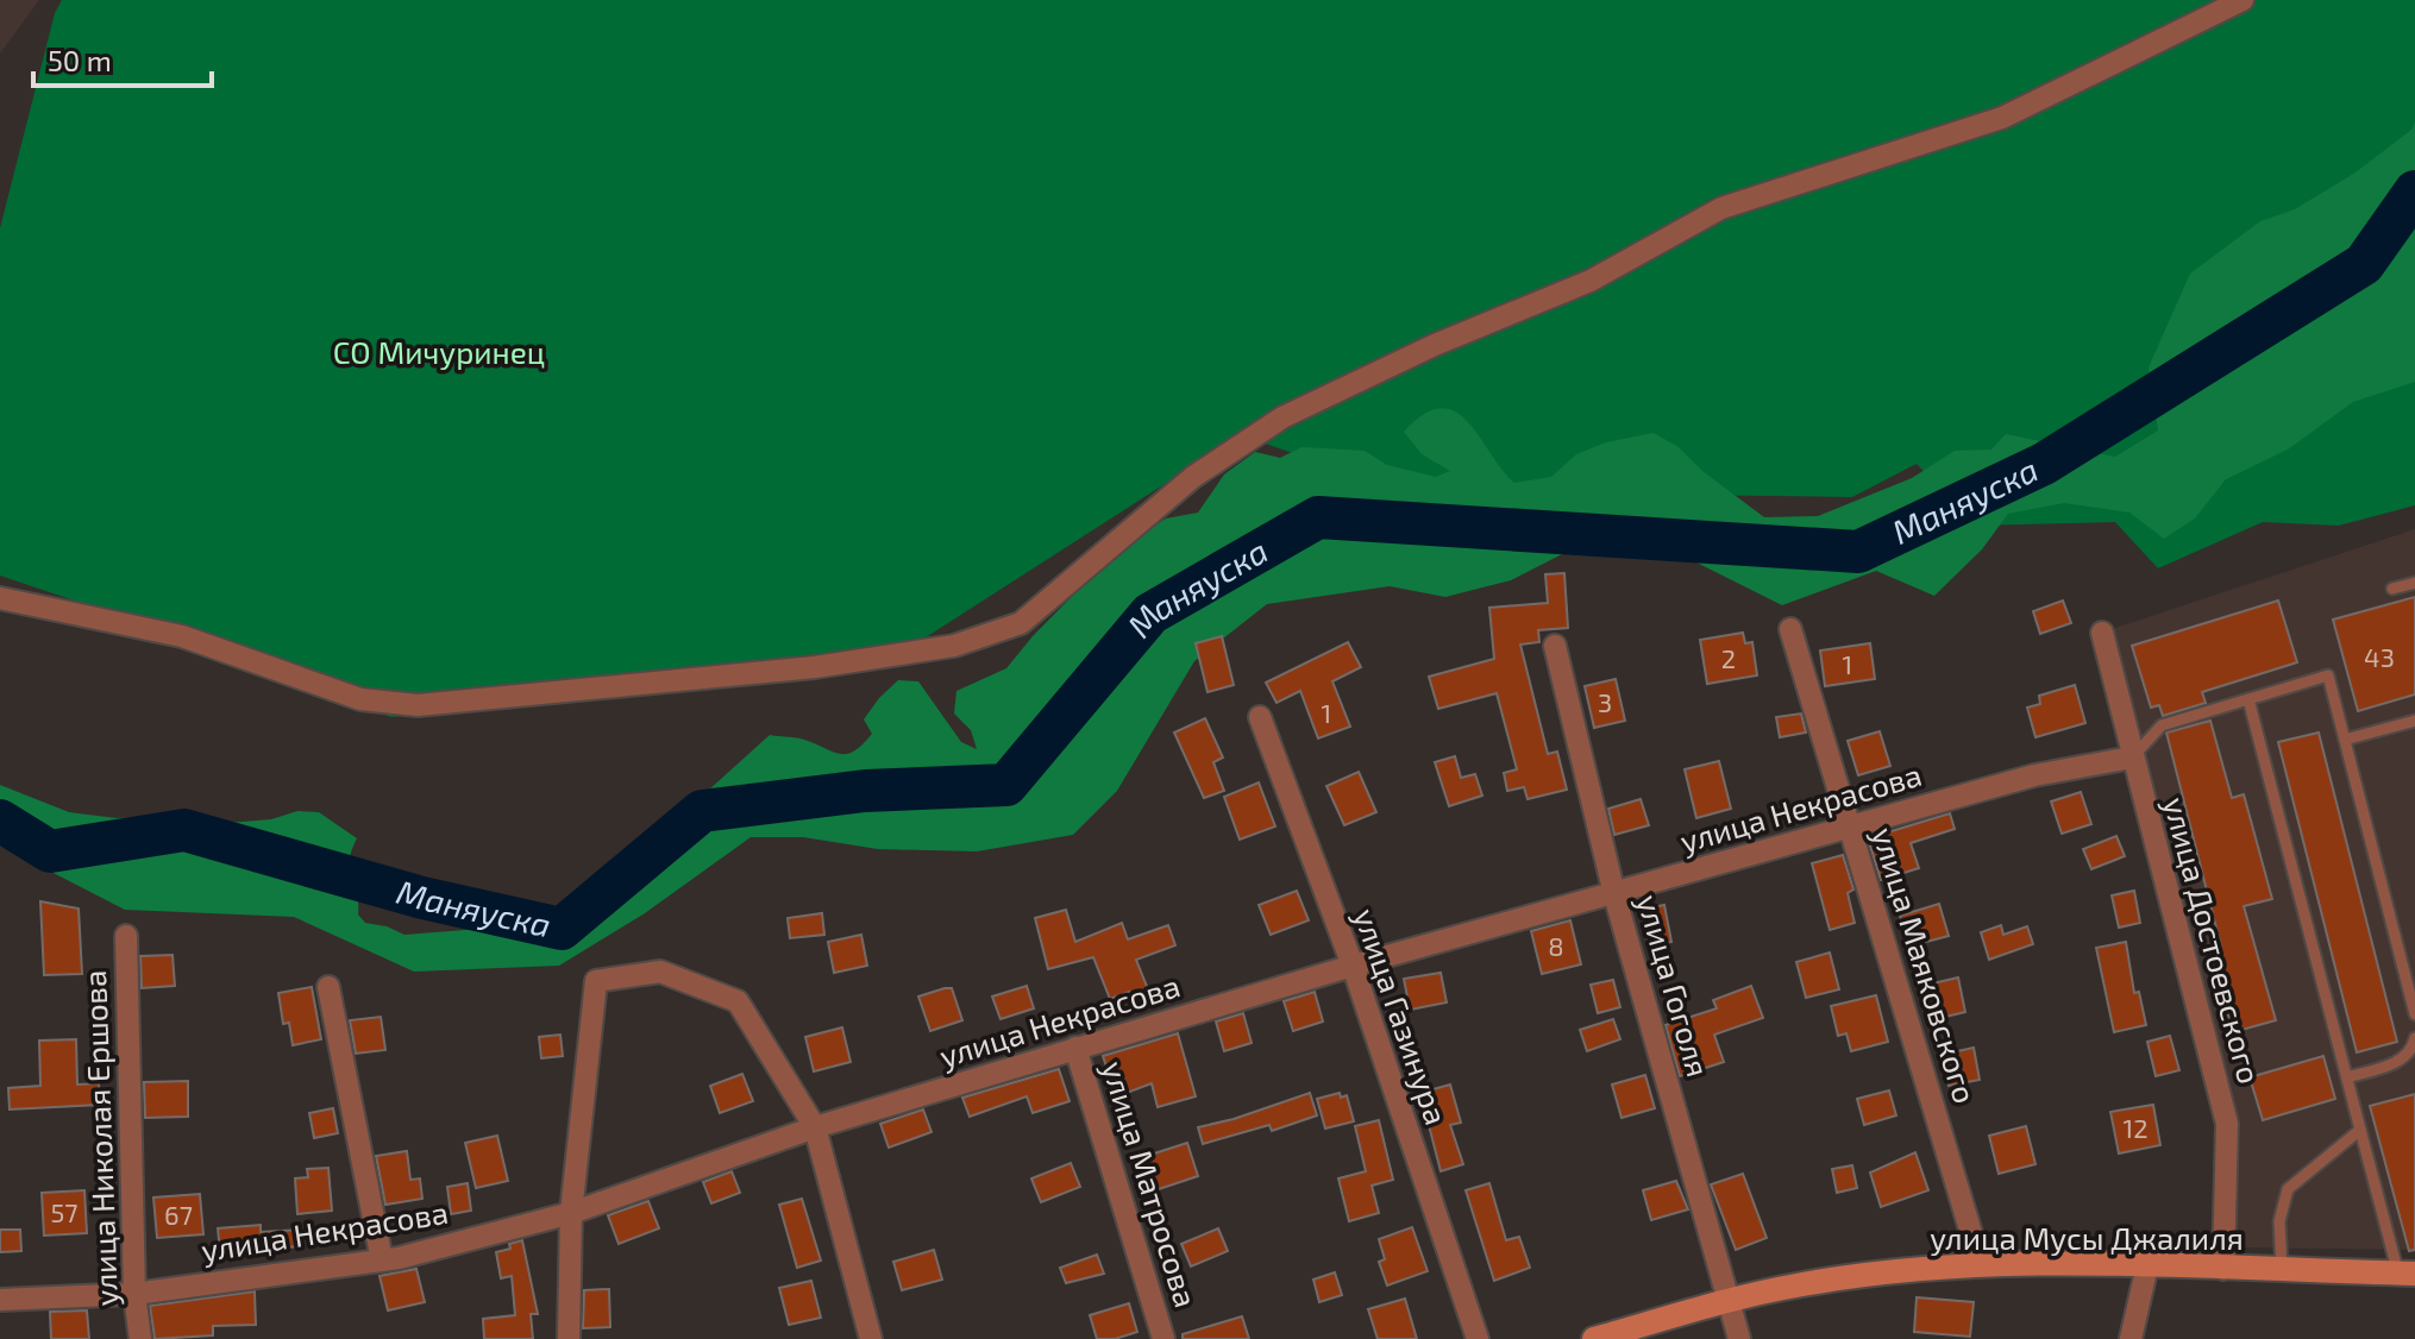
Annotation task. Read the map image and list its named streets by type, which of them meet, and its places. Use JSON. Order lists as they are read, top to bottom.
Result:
{
  "streets": {
    "main road": ["улица Мусы Джалиля"],
    "street": [
      "улица Некрасова",
      "улица Достоевского",
      "улица Маяковского",
      "улица Гоголя",
      "улица Газинура",
      "улица Николая Ершова",
      "улица Матросова"
    ]
  },
  "crossings": [
    ["улица Некрасова", "улица Достоевского"],
    ["улица Некрасова", "улица Маяковского"],
    ["улица Некрасова", "улица Гоголя"],
    ["улица Некрасова", "улица Газинура"],
    ["улица Некрасова", "улица Николая Ершова"],
    ["улица Некрасова", "улица Матросова"],
    ["улица Достоевского", "улица Мусы Джалиля"],
    ["улица Маяковского", "улица Мусы Джалиля"],
    ["улица Гоголя", "улица Мусы Джалиля"]
  ],
  "water": ["Маняуска"],
  "parks": ["СО Мичуринец"],
  "house_numbers": [
    "43",
    "2",
    "1",
    "3",
    "1",
    "8",
    "12",
    "57",
    "67"
  ],
  "scale_bar": "50 m"
}
